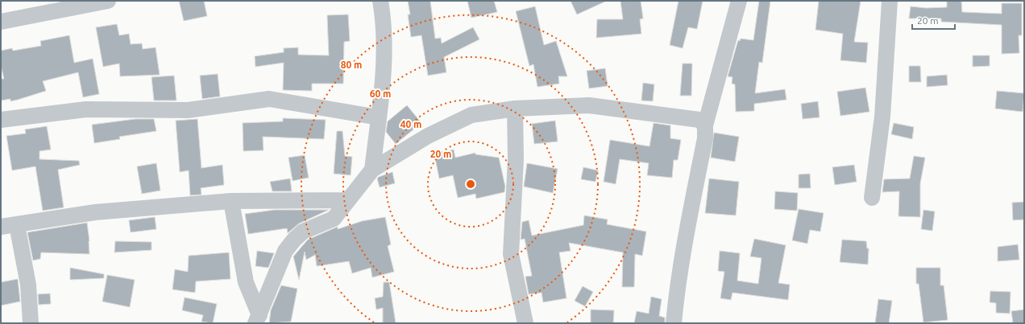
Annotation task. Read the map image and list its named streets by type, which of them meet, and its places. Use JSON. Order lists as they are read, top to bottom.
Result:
{
  "scale_bar": "20 m",
  "rings": [
    "80 m",
    "60 m",
    "40 m",
    "20 m"
  ]
}
